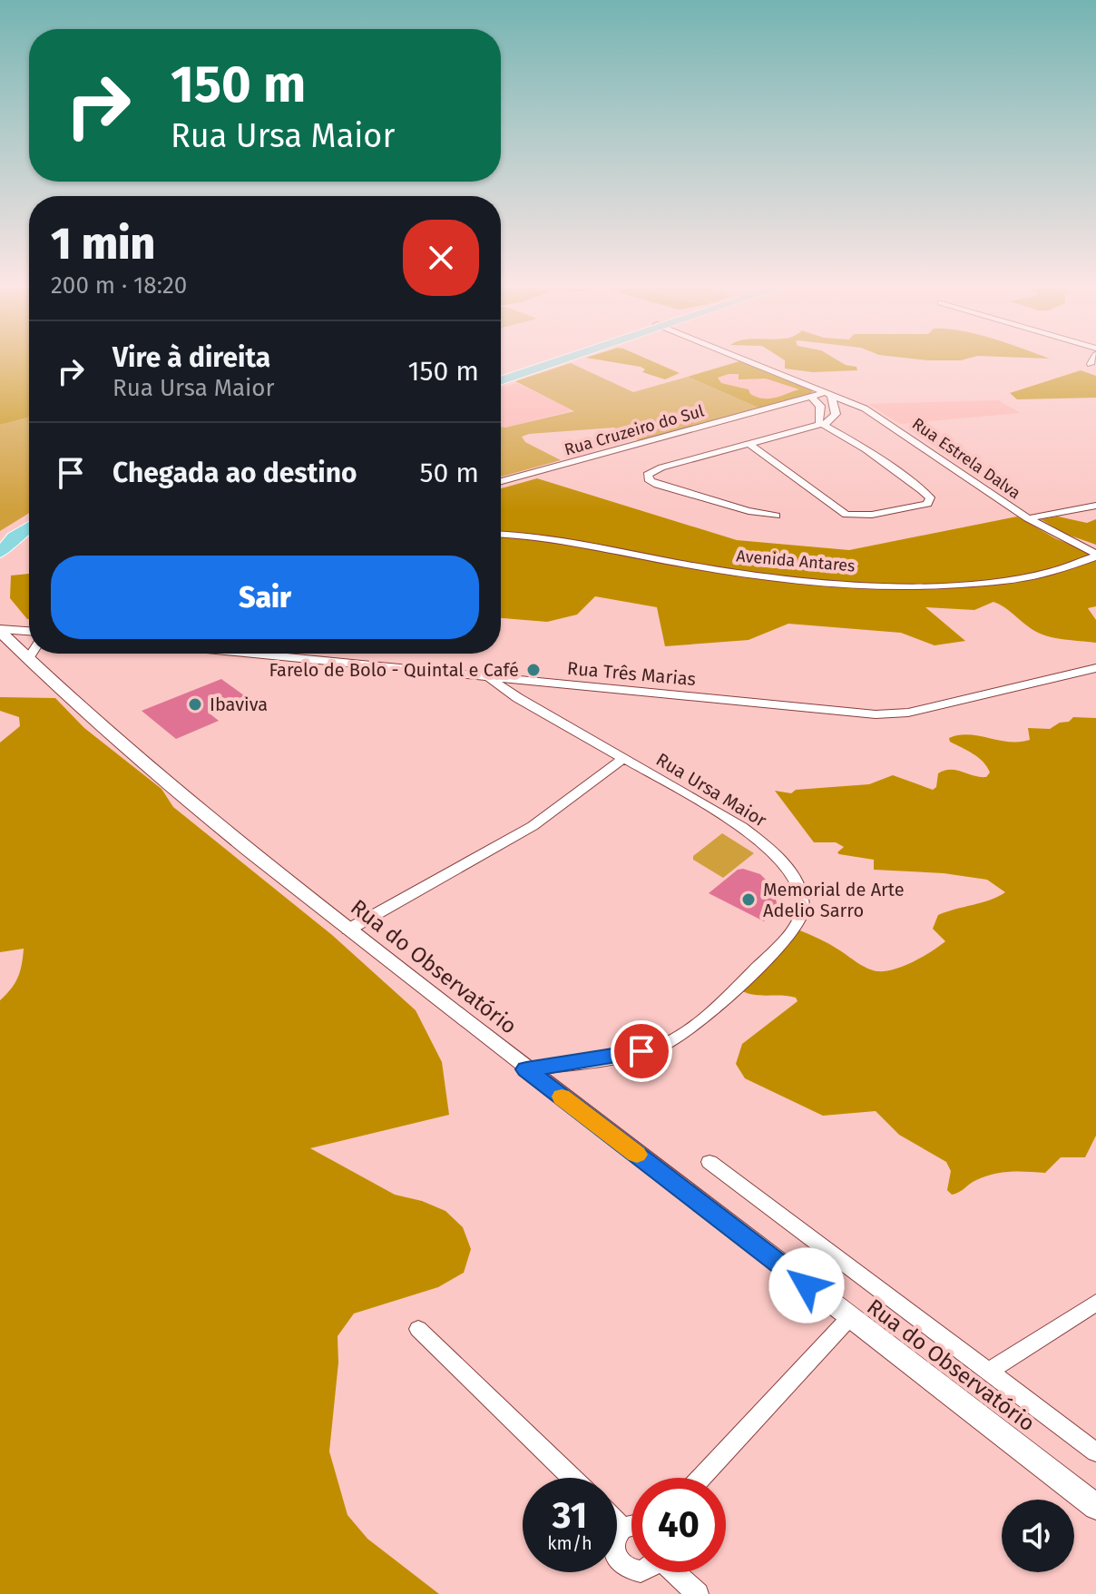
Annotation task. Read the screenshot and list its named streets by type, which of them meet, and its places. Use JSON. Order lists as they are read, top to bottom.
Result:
{
  "streets": {
    "street": [
      "Rua Cruzeiro do Sul",
      "Rua Estrela Dalva",
      "Avenida Antares",
      "Rua Três Marias",
      "Rua Ursa Maior",
      "Rua do Observatório"
    ]
  },
  "crossings": [
    ["Rua Cruzeiro do Sul", "Rua Estrela Dalva"],
    ["Rua Estrela Dalva", "Avenida Antares"],
    ["Rua Três Marias", "Rua Ursa Maior"],
    ["Rua Ursa Maior", "Rua do Observatório"]
  ],
  "places": ["Farelo de Bolo - Quintal e Café", "Ibaviva", "Memorial de Arte Adelio Sarro"],
  "page": {
    "turn": ["150 m", "Rua Ursa Maior"],
    "heading": ["1 min", "200 m · 18:20"],
    "list": [
      {
        "name": "Vire à direita",
        "note": "Rua Ursa Maior",
        "value": "150 m"
      },
      {
        "name": "Chegada ao destino",
        "value": "50 m"
      }
    ],
    "buttons": "Sair",
    "speed": "31 km/h",
    "limit": "40"
  }
}
